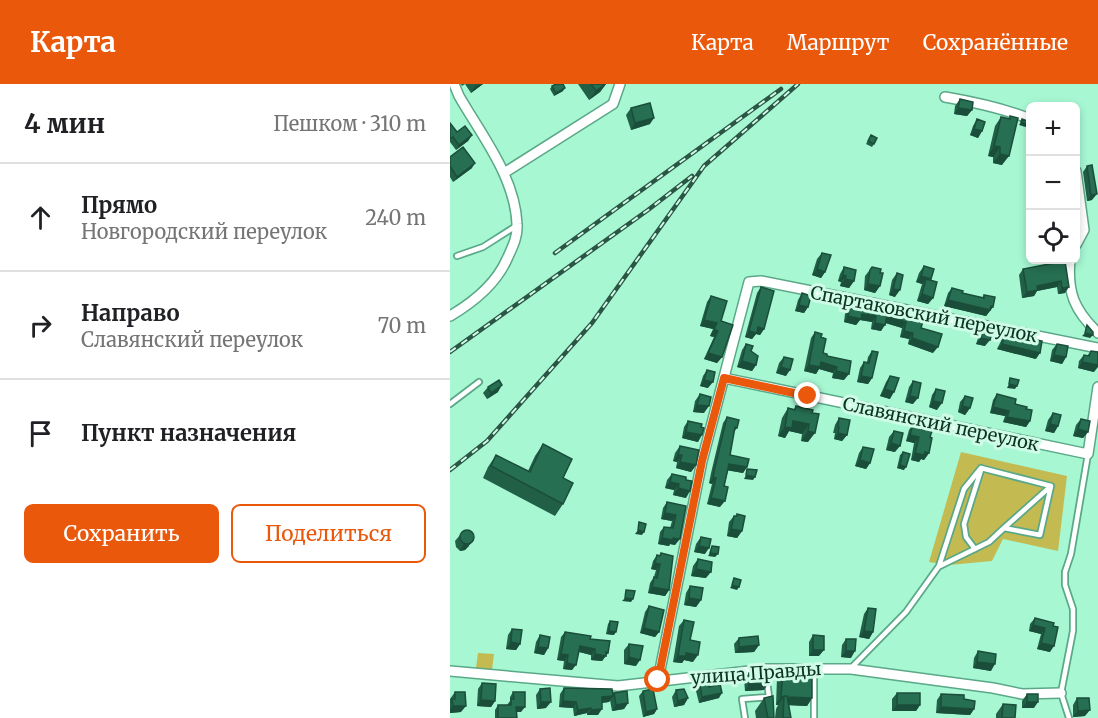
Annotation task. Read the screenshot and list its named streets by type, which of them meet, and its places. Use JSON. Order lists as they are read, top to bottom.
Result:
{
  "streets": {
    "street": ["Спартаковский переулок", "Славянский переулок", "улица Правды"]
  },
  "crossings": [
    ["Спартаковский переулок", "Славянский переулок"]
  ],
  "page": {
    "header": "Карта",
    "nav": ["Карта", "Маршрут", "Сохранённые"],
    "heading": ["4 мин", "Пешком · 310 m"],
    "map_buttons": ["+", "−"],
    "list": [
      ["Прямо", "Новгородский переулок", "240 m"],
      ["Направо", "Славянский переулок", "70 m"],
      "Пункт назначения"
    ],
    "buttons": ["Сохранить", "Поделиться"]
  }
}
